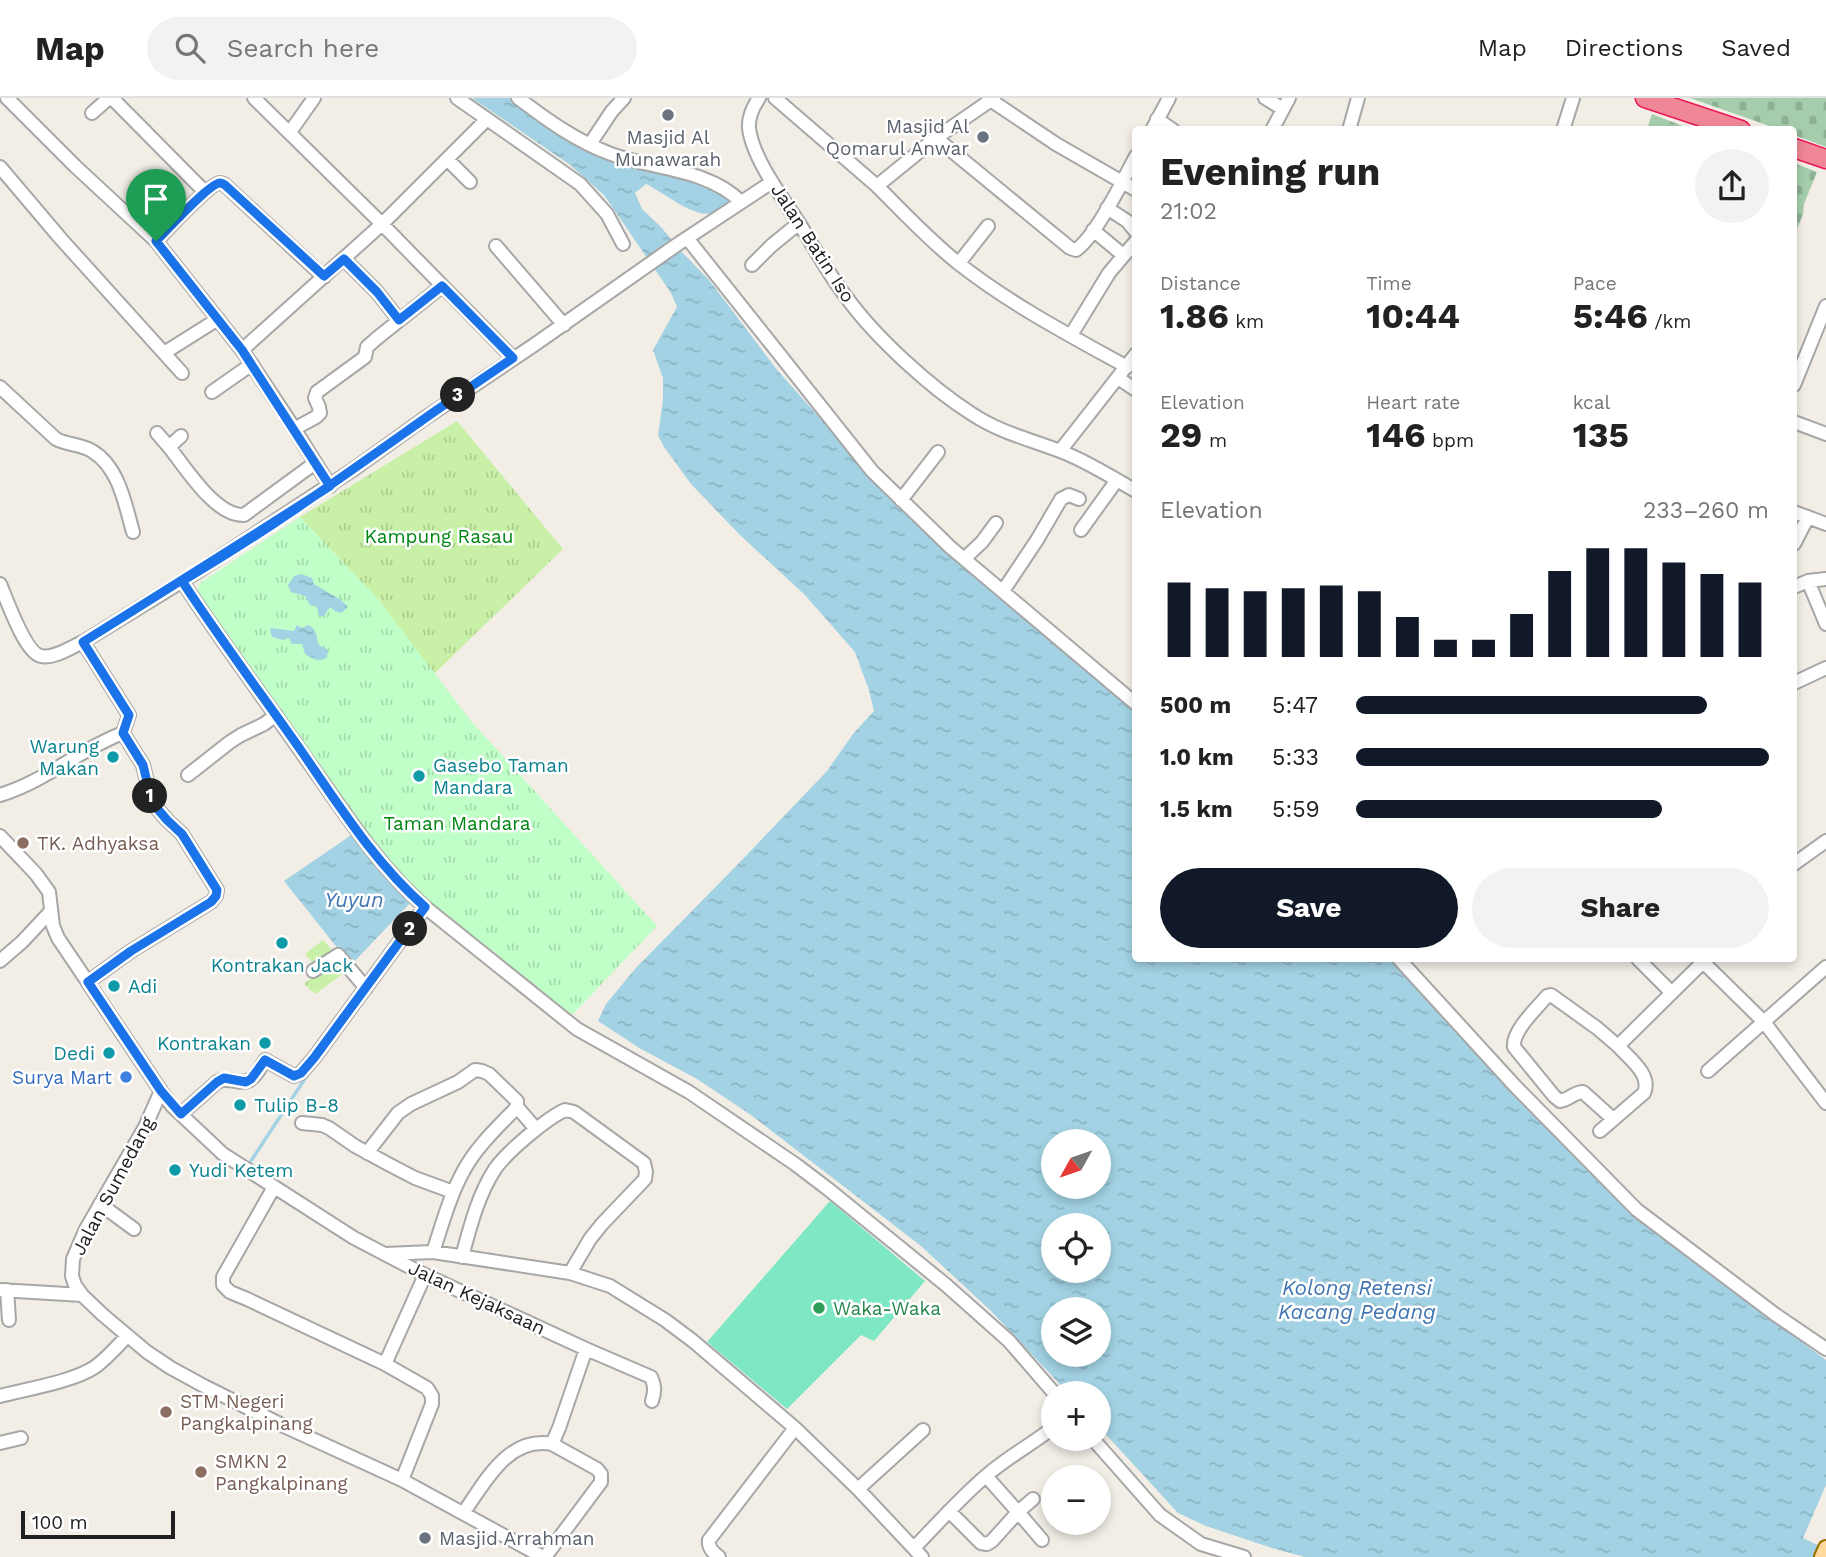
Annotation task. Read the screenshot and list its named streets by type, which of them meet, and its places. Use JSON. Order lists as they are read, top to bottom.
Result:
{
  "streets": {
    "street": ["Jalan Batin Iso", "Jalan Sumedang", "Jalan Kejaksaan"]
  },
  "crossings": [
    ["Jalan Sumedang", "Jalan Kejaksaan"]
  ],
  "water": ["Yuyun", "Kolong Retensi Kacang Pedang"],
  "parks": ["Kampung Rasau", "Taman Mandara"],
  "places": [
    "Masjid Al Munawarah",
    "Masjid Al Qomarul Anwar",
    "Warung Makan",
    "Gasebo Taman Mandara",
    "TK. Adhyaksa",
    "Kontrakan Jack",
    "Adi",
    "Kontrakan",
    "Dedi",
    "Surya Mart",
    "Tulip B-8",
    "Yudi Ketem",
    "Waka-Waka",
    "STM Negeri Pangkalpinang",
    "SMKN 2 Pangkalpinang",
    "Masjid Arrahman"
  ],
  "scale_bar": "100 m",
  "north": "bottom left",
  "page": {
    "header": "Map",
    "search": "Search here",
    "nav": ["Map", "Directions", "Saved"],
    "heading": ["Evening run", "21:02"],
    "stats": [
      ["Distance", "1.86 km"],
      ["Time", "10:44"],
      ["Pace", "5:46 /km"],
      ["Elevation", "29 m"],
      ["Heart rate", "146 bpm"],
      ["kcal", "135"]
    ],
    "pins": ["3", "1", "2"],
    "chart": ["Elevation", "233–260 m"],
    "list": [
      {
        "name": "500 m",
        "note": "5:47"
      },
      {
        "name": "1.0 km",
        "note": "5:33"
      },
      {
        "name": "1.5 km",
        "note": "5:59"
      }
    ],
    "buttons": ["Save", "Share"],
    "map_buttons": ["+", "−"],
    "scale": "100 m"
  }
}
